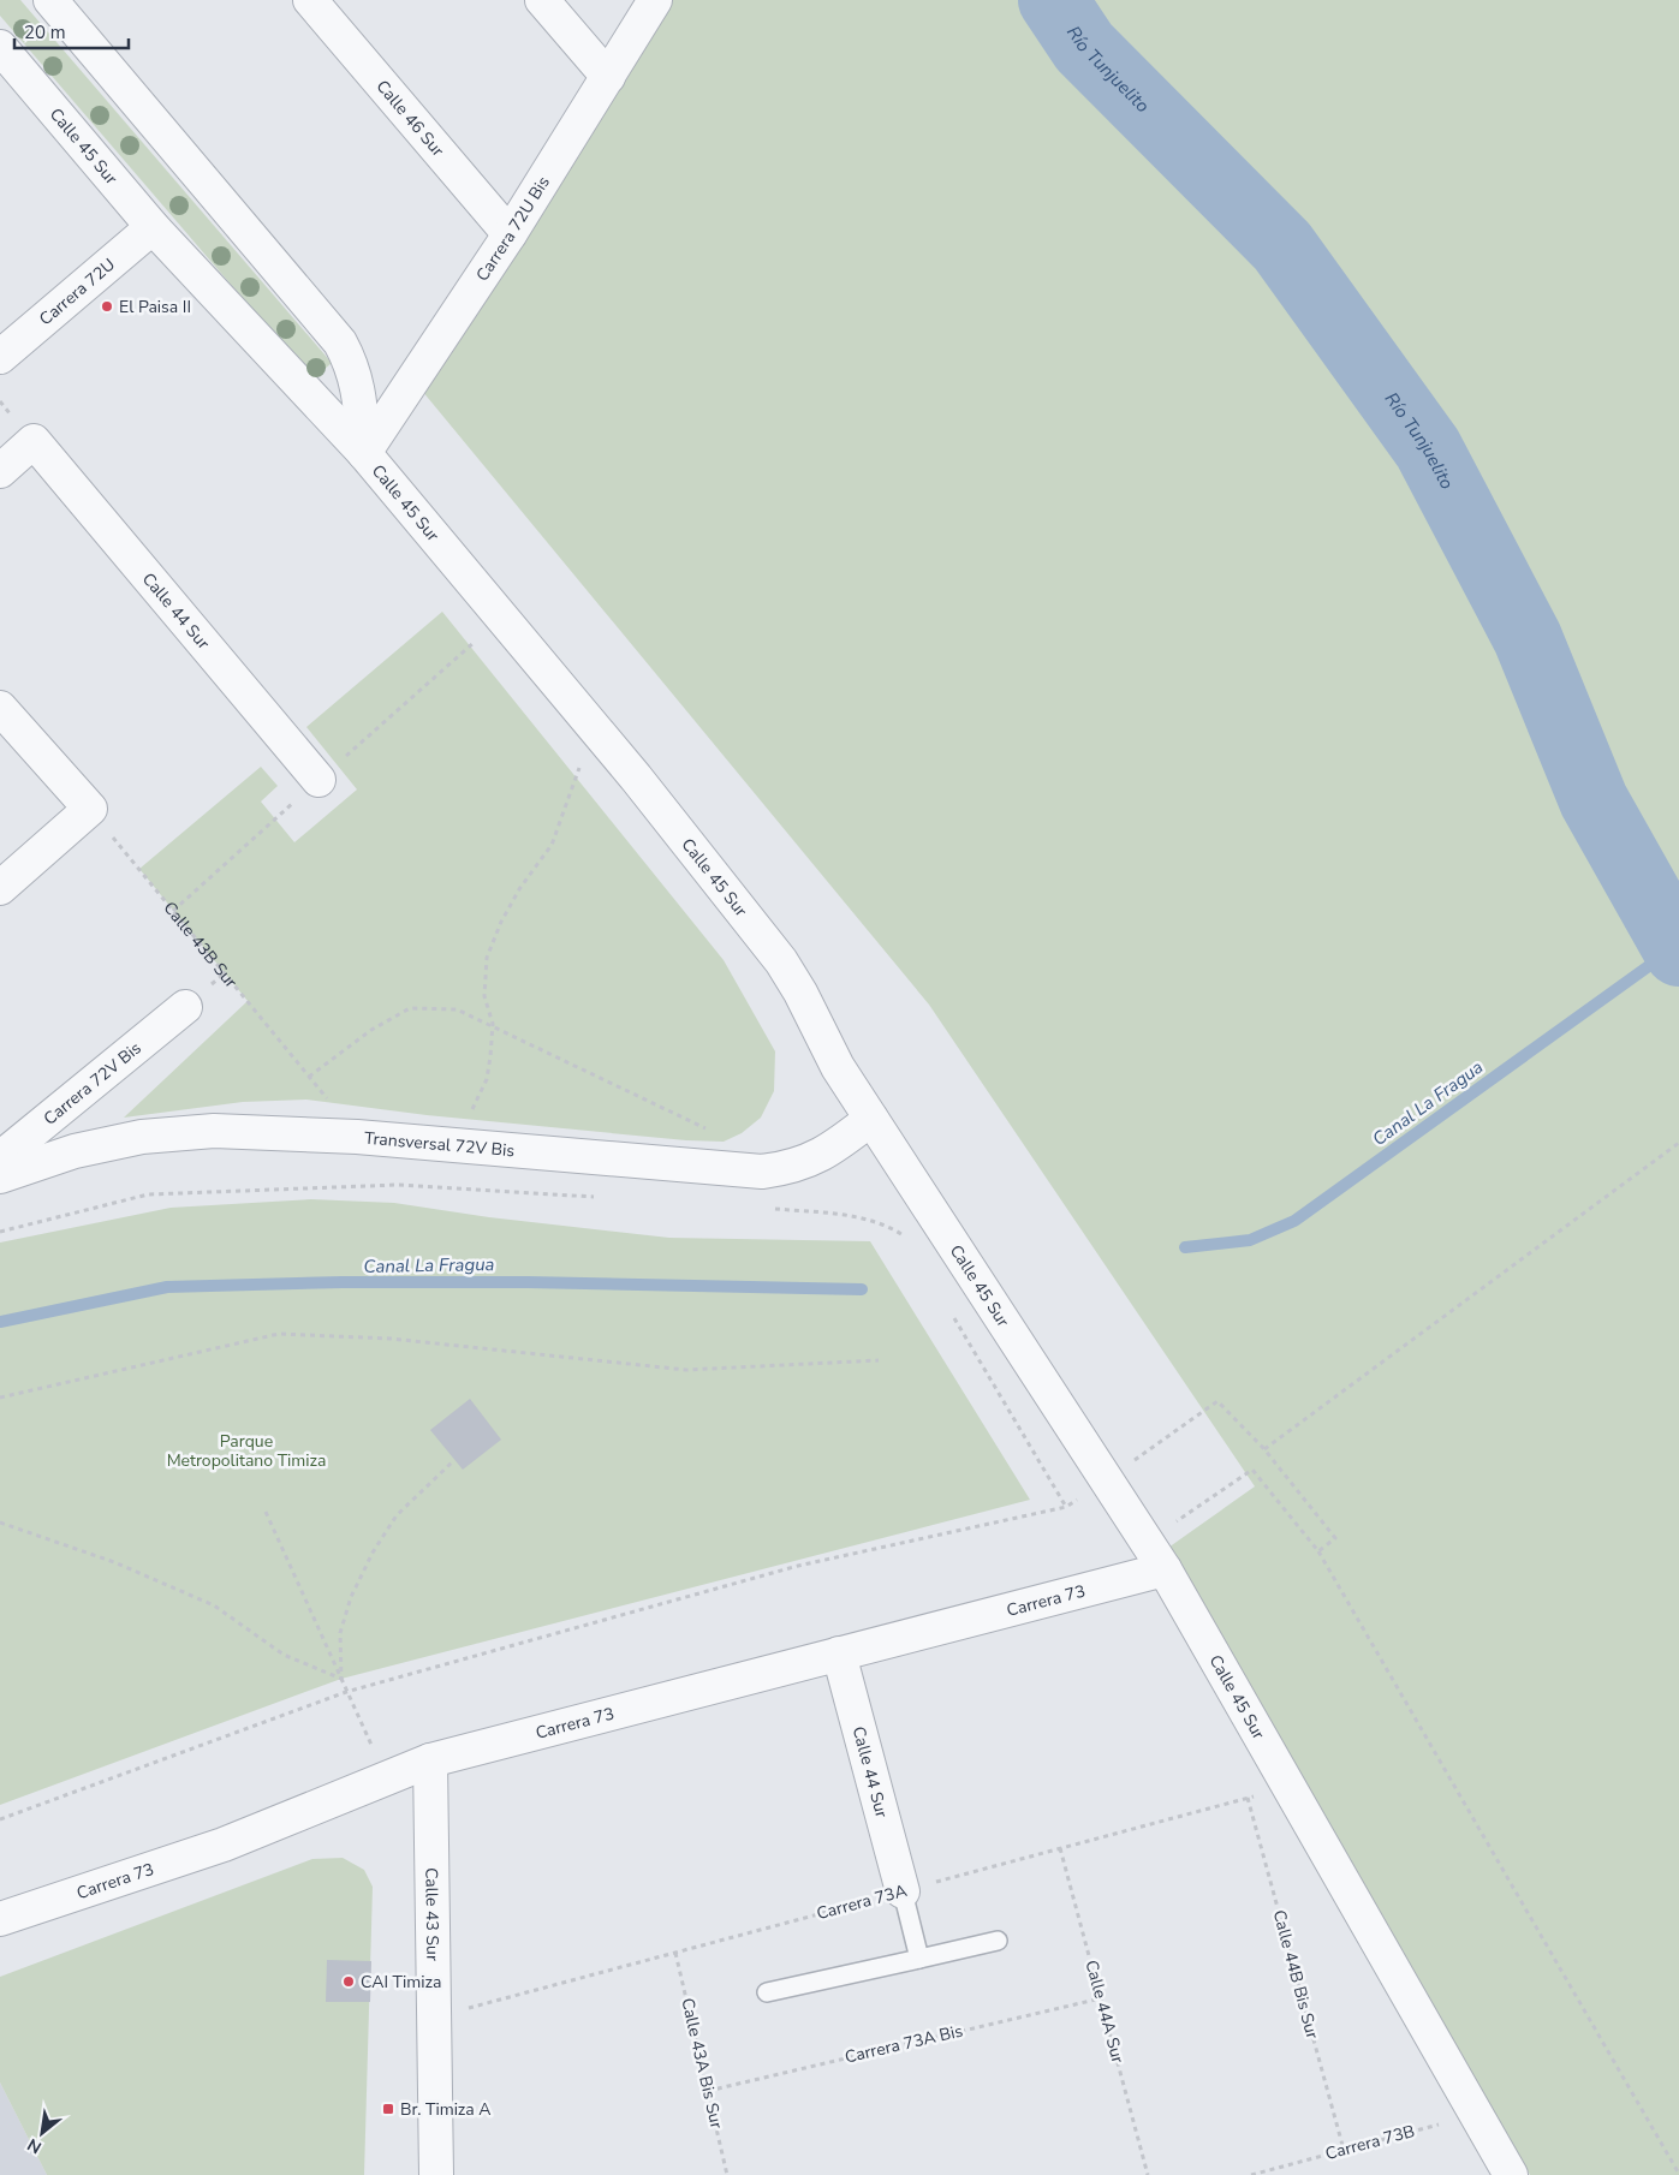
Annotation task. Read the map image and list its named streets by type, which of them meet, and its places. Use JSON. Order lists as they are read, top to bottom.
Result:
{
  "streets": {
    "street": [
      "Calle 46 Sur",
      "Calle 45 Sur",
      "Carrera 72U Bis",
      "Carrera 72U",
      "Calle 44 Sur",
      "Carrera 72V Bis",
      "Transversal 72V Bis",
      "Carrera 73",
      "Calle 43 Sur"
    ],
    "path": [
      "Calle 43B Sur",
      "Carrera 73A",
      "Calle 44B Bis Sur",
      "Calle 44A Sur",
      "Carrera 73A Bis",
      "Calle 43A Bis Sur",
      "Carrera 73B"
    ]
  },
  "crossings": [
    ["Calle 46 Sur", "Carrera 72U Bis"],
    ["Calle 45 Sur", "Carrera 72U Bis"],
    ["Calle 45 Sur", "Carrera 72U"],
    ["Calle 45 Sur", "Transversal 72V Bis"],
    ["Calle 45 Sur", "Carrera 73"],
    ["Calle 45 Sur", "Carrera 73A"],
    ["Calle 44 Sur", "Carrera 73"],
    ["Calle 44 Sur", "Carrera 73A"],
    ["Calle 43B Sur", "Transversal 72V Bis"],
    ["Carrera 73", "Calle 43 Sur"],
    ["Carrera 73A", "Calle 43 Sur"],
    ["Carrera 73A", "Calle 44B Bis Sur"],
    ["Carrera 73A", "Calle 44A Sur"],
    ["Carrera 73A", "Calle 43A Bis Sur"],
    ["Calle 44B Bis Sur", "Carrera 73B"],
    ["Calle 44A Sur", "Carrera 73A Bis"],
    ["Carrera 73A Bis", "Calle 43A Bis Sur"]
  ],
  "water": ["Río Tunjuelito", "Canal La Fragua"],
  "parks": ["Parque Metropolitano Timiza"],
  "places": {
    "other": ["El Paisa II", "CAI Timiza"],
    "transit": ["Br. Timiza A"]
  },
  "scale_bar": "20 m",
  "north": "bottom left"
}
